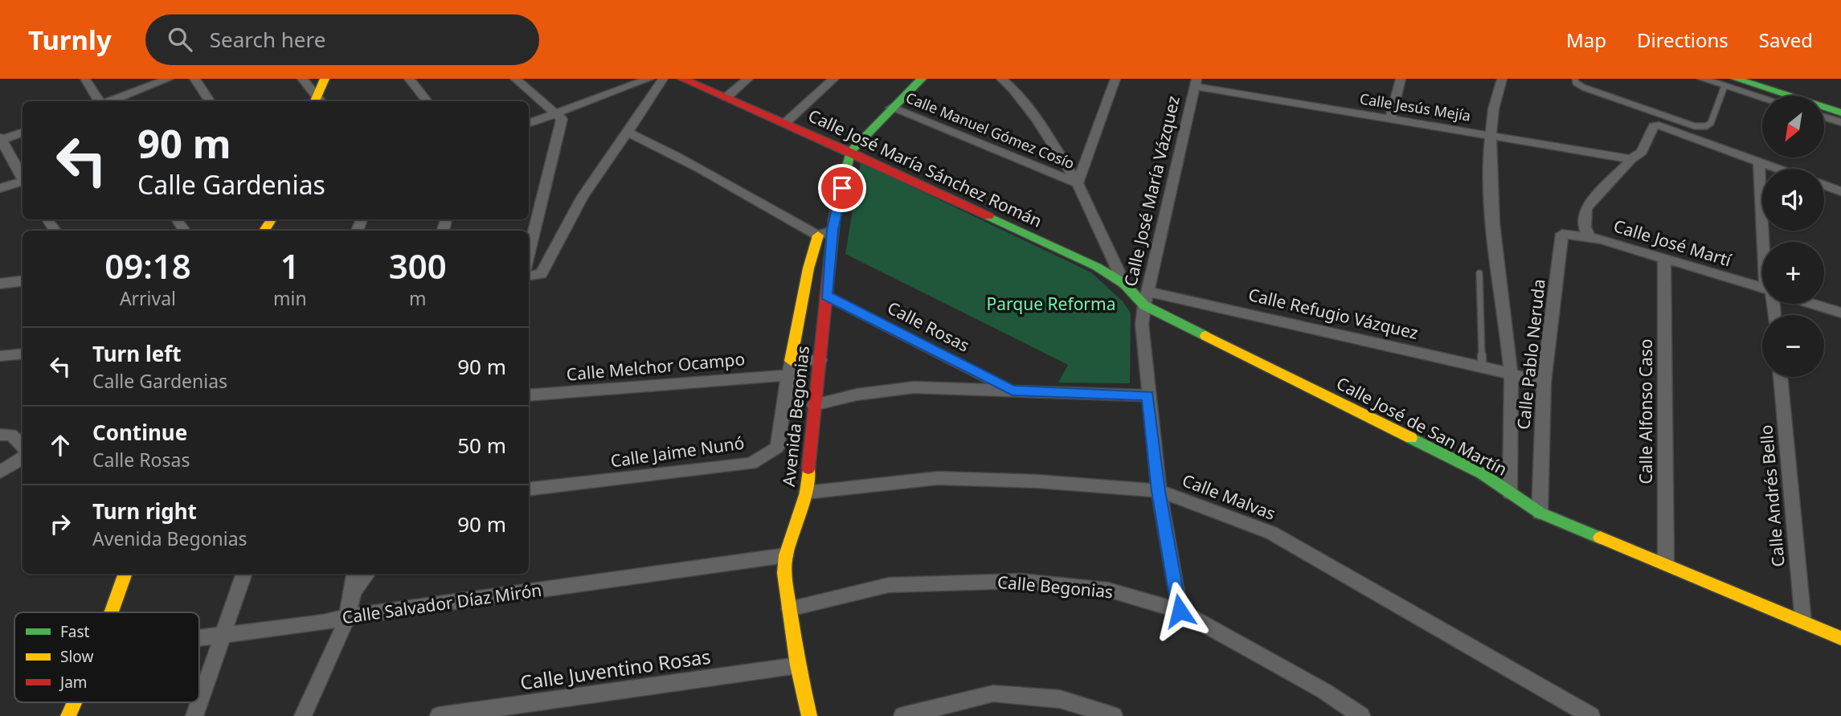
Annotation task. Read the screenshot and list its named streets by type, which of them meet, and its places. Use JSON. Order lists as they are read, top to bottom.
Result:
{
  "streets": {
    "street": [
      "Calle Jesús Mejía",
      "Calle Manuel Gómez Cosío",
      "Calle José María Sánchez Román",
      "Calle José María Vázquez",
      "Calle José Martí",
      "Calle Refugio Vázquez",
      "Calle Rosas",
      "Calle Pablo Neruda",
      "Calle Melchor Ocampo",
      "Calle Alfonso Caso",
      "Avenida Begonias",
      "Calle José de San Martín",
      "Calle Jaime Nunó",
      "Calle Andrés Bello",
      "Calle Malvas",
      "Calle Begonias",
      "Calle Salvador Díaz Mirón",
      "Calle Juventino Rosas"
    ]
  },
  "crossings": [
    ["Calle Jesús Mejía", "Calle José María Vázquez"],
    ["Calle José María Sánchez Román", "Calle José María Vázquez"],
    ["Calle José María Sánchez Román", "Calle Refugio Vázquez"],
    ["Calle José María Sánchez Román", "Avenida Begonias"],
    ["Calle José María Sánchez Román", "Calle José de San Martín"],
    ["Calle José María Vázquez", "Calle Refugio Vázquez"],
    ["Calle José María Vázquez", "Calle José de San Martín"],
    ["Calle José María Vázquez", "Calle Malvas"],
    ["Calle José María Vázquez", "Calle Begonias"],
    ["Calle José Martí", "Calle Pablo Neruda"],
    ["Calle José Martí", "Calle Alfonso Caso"],
    ["Calle Refugio Vázquez", "Calle Pablo Neruda"],
    ["Calle Refugio Vázquez", "Calle José de San Martín"],
    ["Calle Rosas", "Avenida Begonias"],
    ["Calle Pablo Neruda", "Calle José de San Martín"],
    ["Calle Melchor Ocampo", "Avenida Begonias"],
    ["Calle Melchor Ocampo", "Calle Jaime Nunó"],
    ["Calle Alfonso Caso", "Calle José de San Martín"],
    ["Avenida Begonias", "Calle Malvas"],
    ["Avenida Begonias", "Calle Begonias"],
    ["Avenida Begonias", "Calle Salvador Díaz Mirón"],
    ["Avenida Begonias", "Calle Juventino Rosas"],
    ["Calle José de San Martín", "Calle Andrés Bello"]
  ],
  "parks": ["Parque Reforma"],
  "legend": ["Fast", "Slow", "Jam"],
  "north": "bottom left",
  "page": {
    "header": "Turnly",
    "search": "Search here",
    "nav": ["Map", "Directions", "Saved"],
    "map_buttons": ["+", "−"],
    "turn": ["90 m", "Calle Gardenias"],
    "eta": [
      "09:18",
      "Arrival",
      "1",
      "min",
      "300",
      "m"
    ],
    "list": [
      {
        "name": "Turn left",
        "note": "Calle Gardenias",
        "value": "90 m"
      },
      {
        "name": "Continue",
        "note": "Calle Rosas",
        "value": "50 m"
      },
      {
        "name": "Turn right",
        "note": "Avenida Begonias",
        "value": "90 m"
      }
    ]
  }
}
